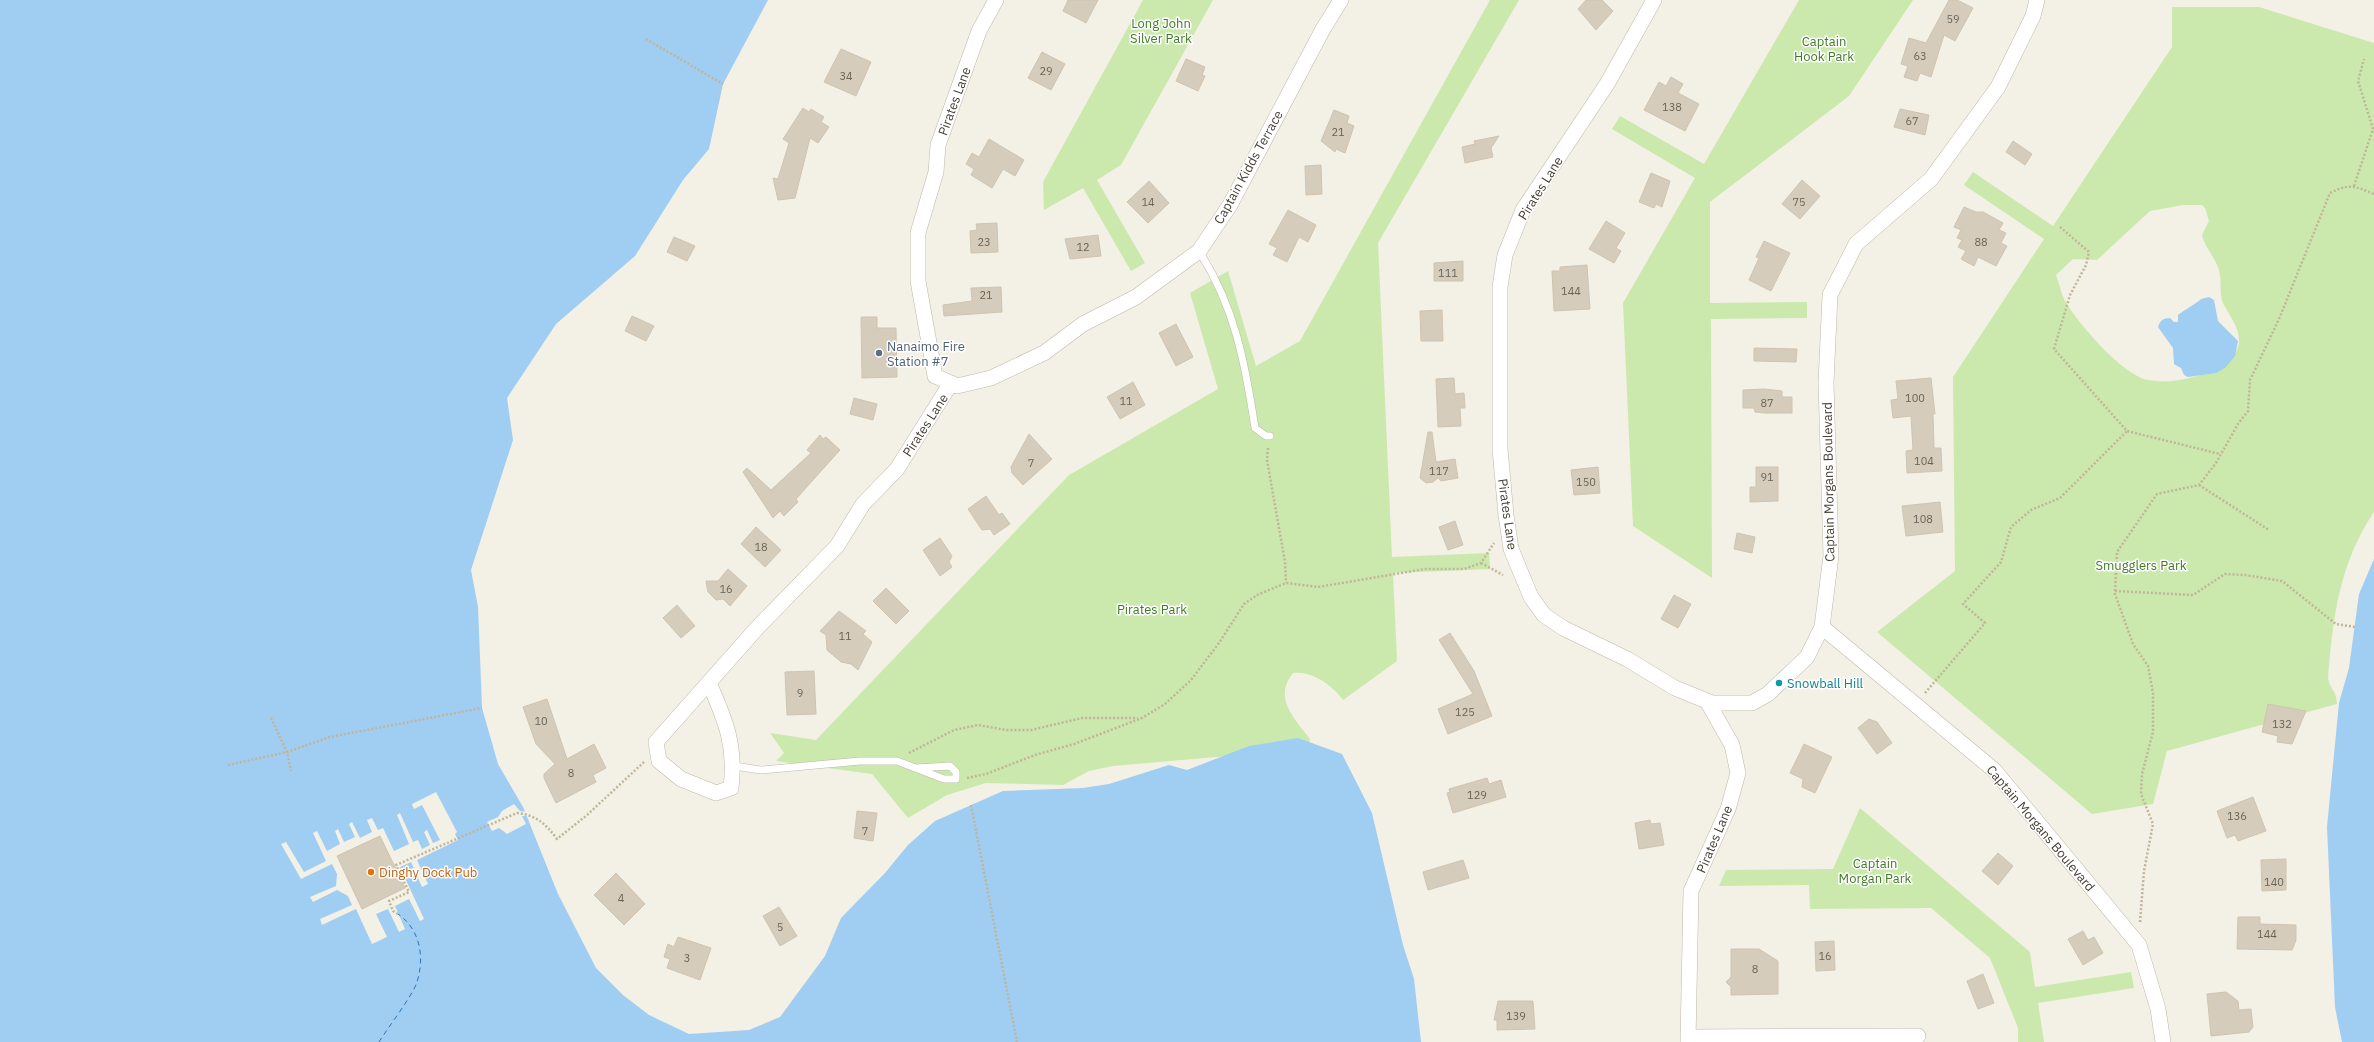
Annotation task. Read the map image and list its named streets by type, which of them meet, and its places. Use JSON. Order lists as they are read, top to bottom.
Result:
{
  "streets": {
    "street": ["Pirates Lane", "Captain Kidds Terrace", "Captain Morgans Boulevard"]
  },
  "crossings": [
    ["Pirates Lane", "Captain Kidds Terrace"]
  ],
  "parks": [
    "Long John Silver Park",
    "Captain Hook Park",
    "Smugglers Park",
    "Pirates Park",
    "Captain Morgan Park"
  ],
  "places": ["Nanaimo Fire Station #7", "Snowball Hill", "Dinghy Dock Pub"],
  "house_numbers": [
    "59",
    "63",
    "29",
    "34",
    "138",
    "67",
    "21",
    "14",
    "75",
    "23",
    "88",
    "12",
    "111",
    "144",
    "21",
    "100",
    "11",
    "87",
    "104",
    "7",
    "117",
    "91",
    "150",
    "108",
    "18",
    "16",
    "11",
    "9",
    "125",
    "10",
    "132",
    "8",
    "129",
    "136",
    "7",
    "140",
    "4",
    "5",
    "144",
    "16",
    "3",
    "8",
    "139"
  ]
}
